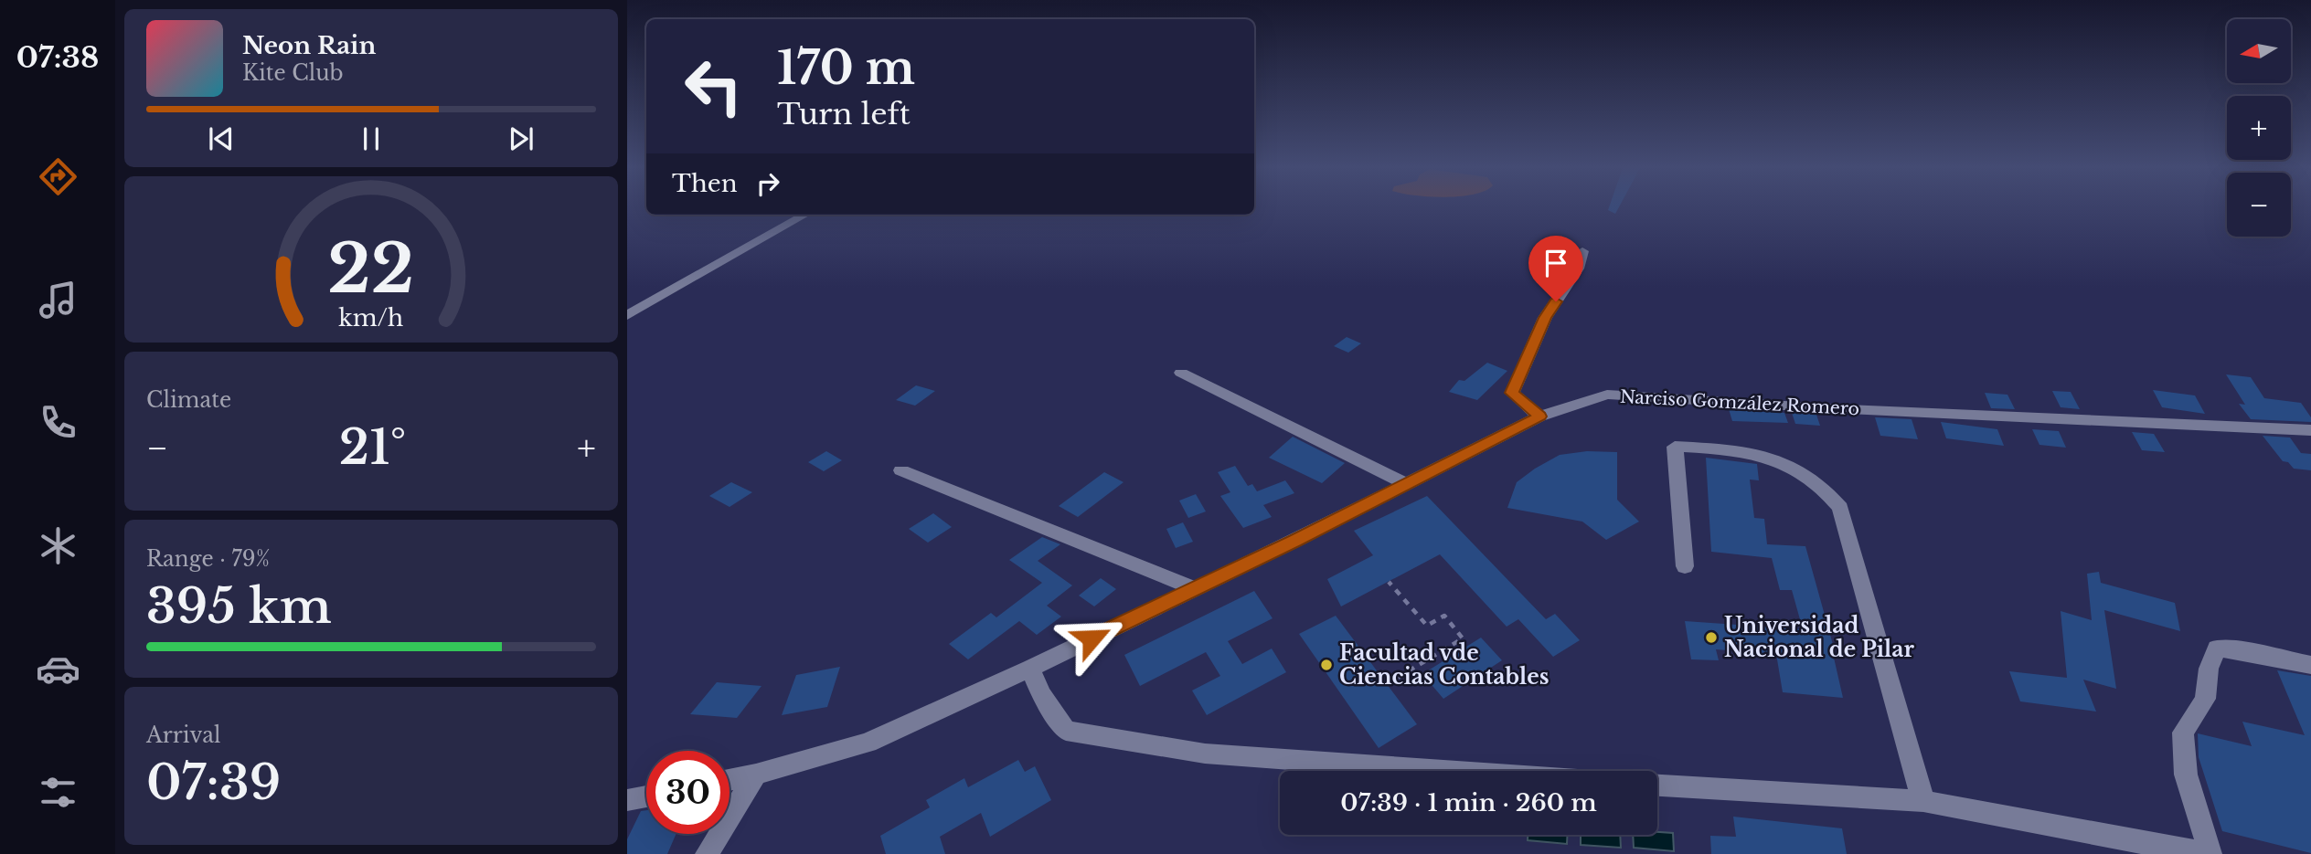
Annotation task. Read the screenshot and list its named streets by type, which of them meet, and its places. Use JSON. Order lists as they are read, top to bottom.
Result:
{
  "streets": {
    "street": ["Narciso Gomzález Romero"]
  },
  "places": ["Universidad Nacional de Pilar", "Facultad vde Ciencias Contables"],
  "north": "left",
  "page": {
    "tabs": "07:38",
    "map_buttons": ["+", "−"],
    "turn": ["170 m", "Turn left"],
    "song": ["Neon Rain", "Kite Club"],
    "then": "Then",
    "tile": [
      "Climate",
      ["Range · 79%", "395 km"],
      ["Arrival", "07:39"]
    ],
    "heat": ["−", "21°", "+"],
    "limit": "30",
    "trip": "07:39 · 1 min · 260 m",
    "gauge": ["22", "km/h"]
  }
}
